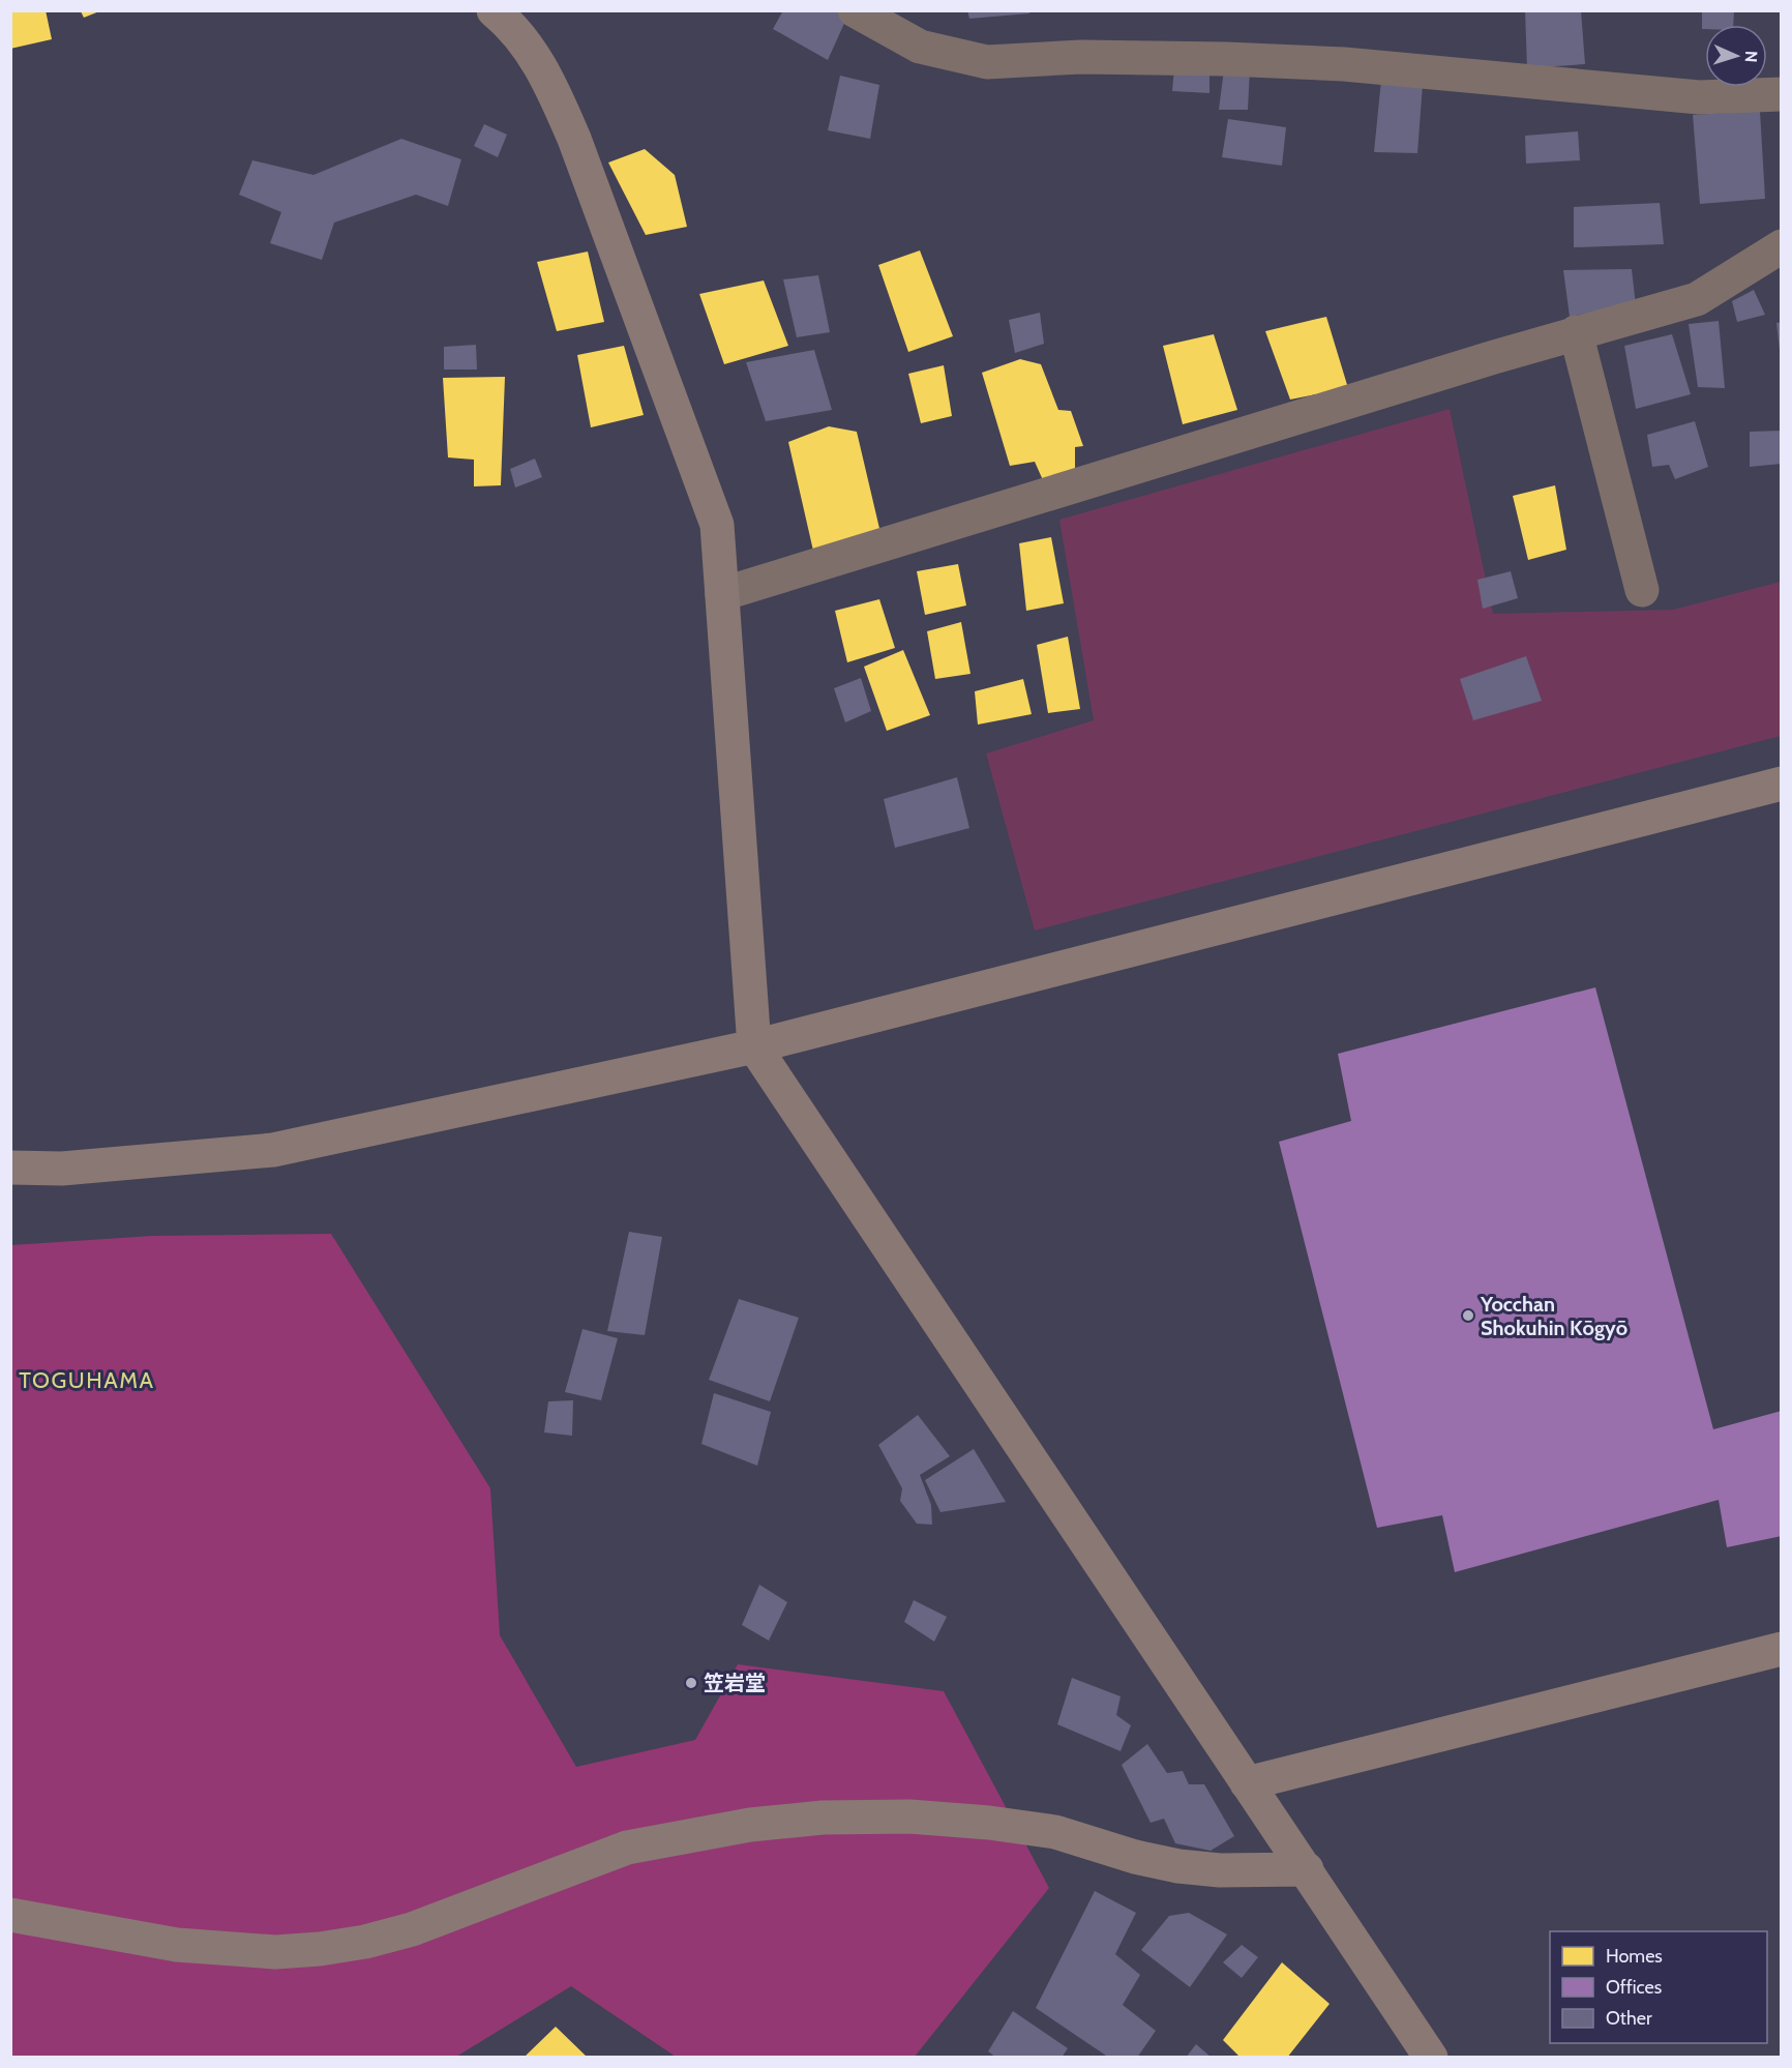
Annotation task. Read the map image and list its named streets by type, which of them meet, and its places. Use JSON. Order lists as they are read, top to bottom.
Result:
{
  "districts": ["TOGUHAMA"],
  "places": ["Yocchan Shokuhin Kōgyō", "笠岩堂"],
  "legend": ["Homes", "Offices", "Other"],
  "north": "right"
}
